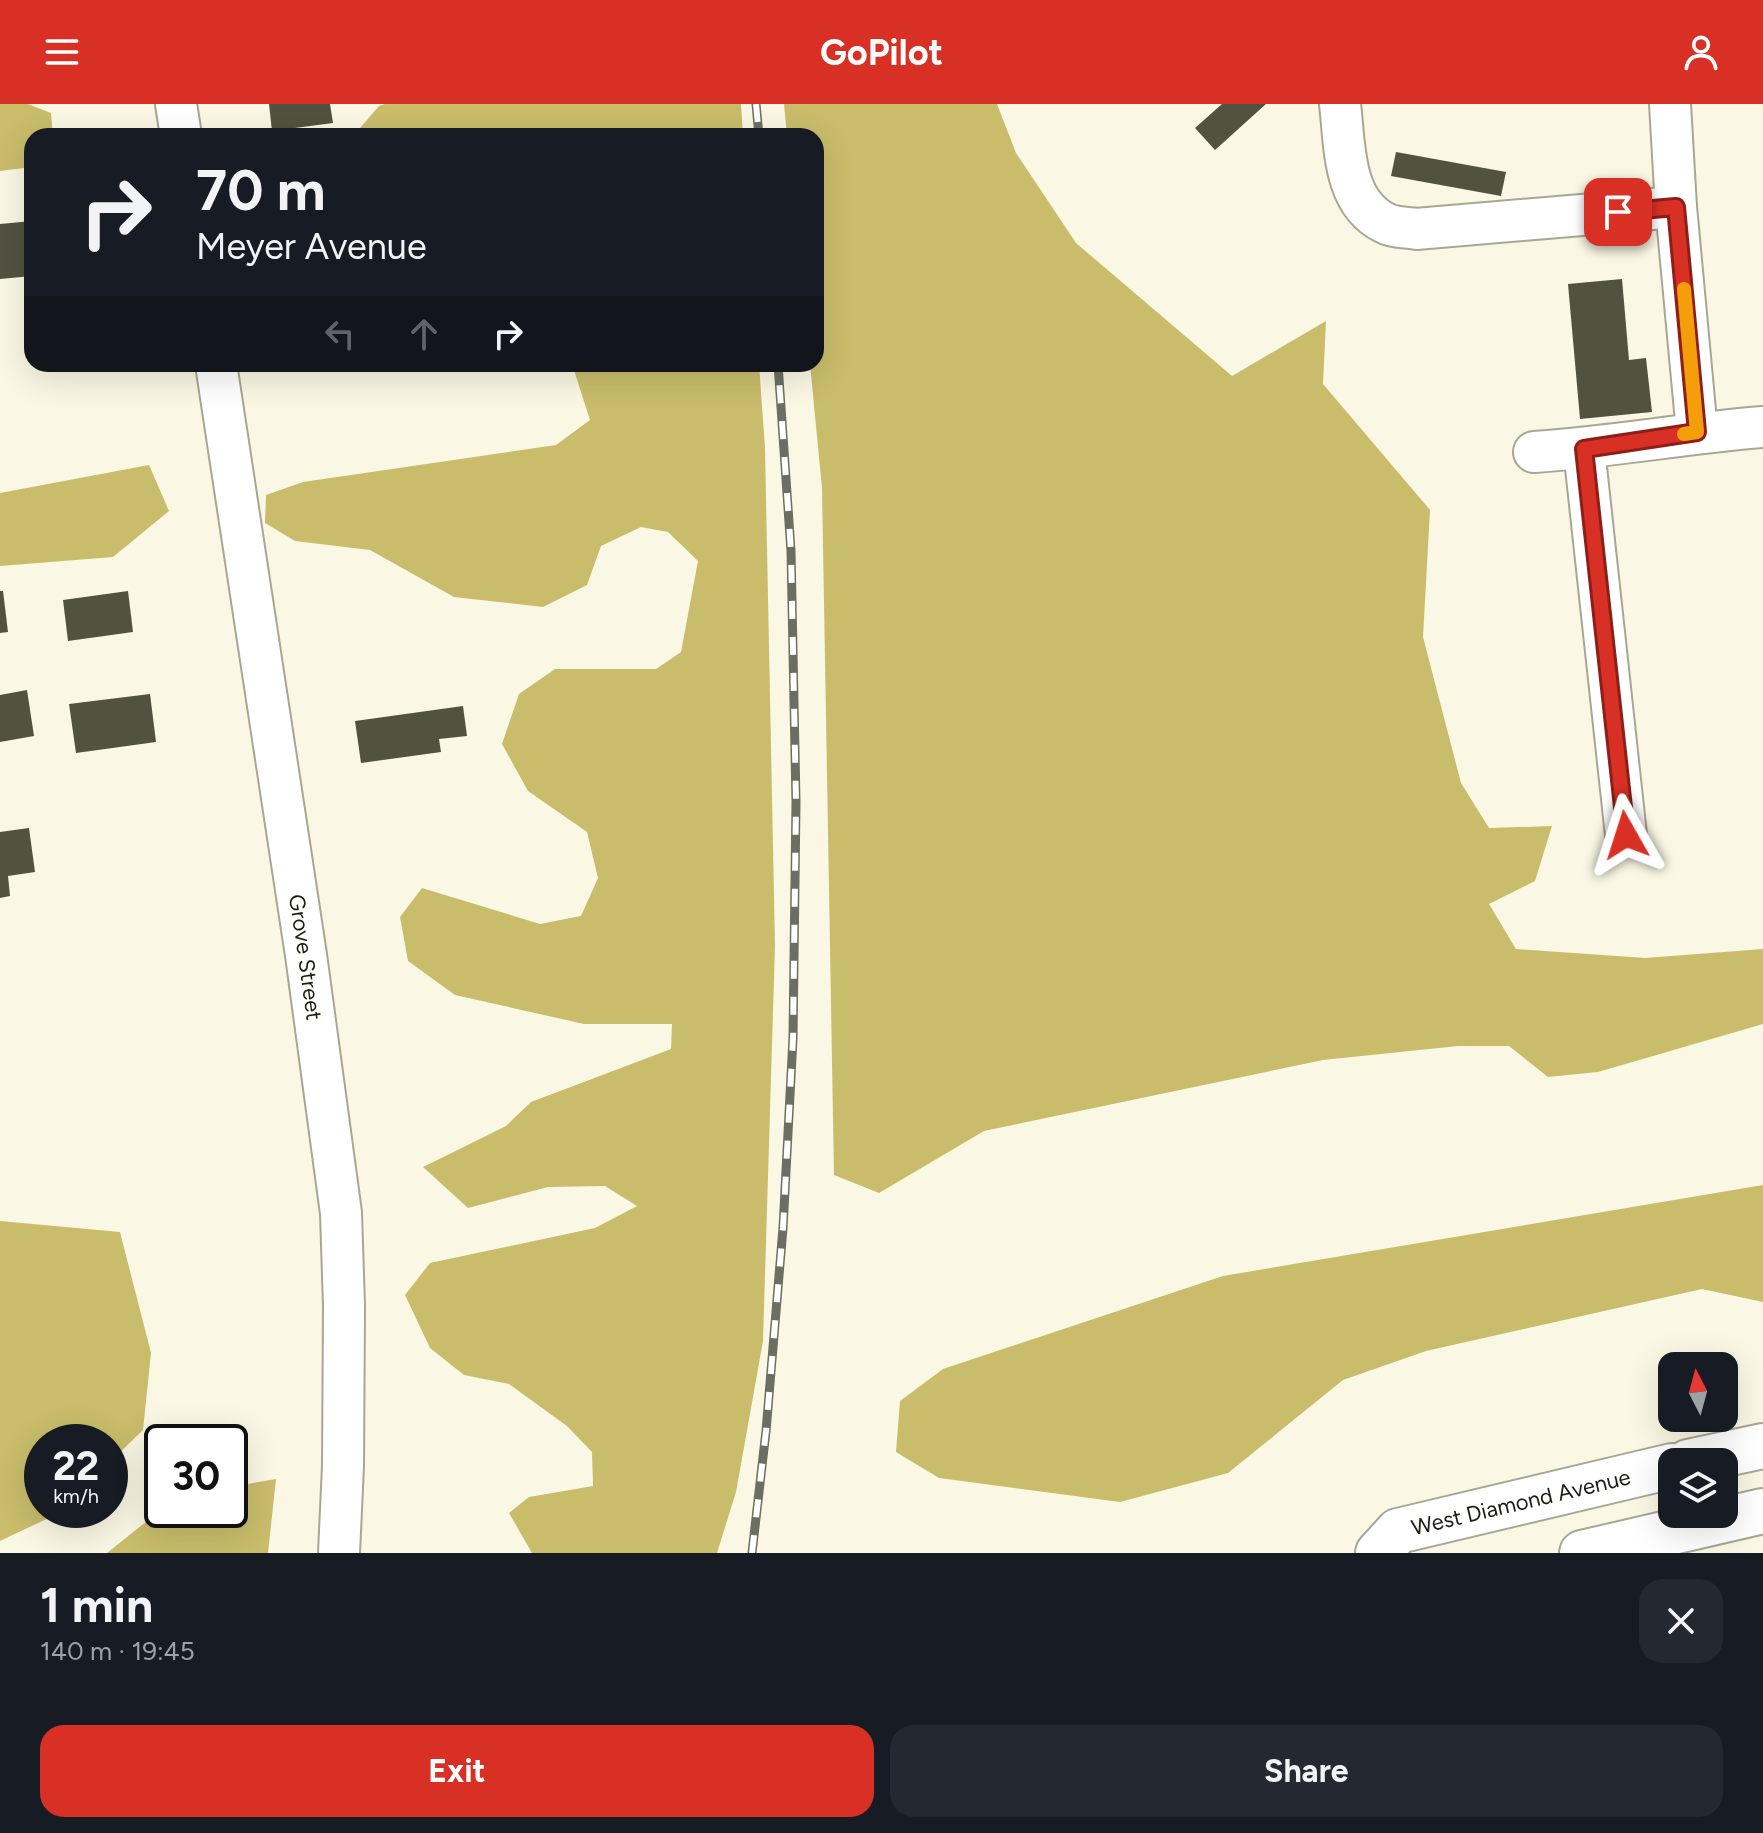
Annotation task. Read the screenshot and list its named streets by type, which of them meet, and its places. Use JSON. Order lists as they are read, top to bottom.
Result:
{
  "streets": {
    "main road": ["West Diamond Avenue"],
    "street": ["Grove Street"]
  },
  "north": "top",
  "page": {
    "header": "GoPilot",
    "turn": ["70 m", "Meyer Avenue"],
    "speed": "22 km/h",
    "limit": "30",
    "heading": ["1 min", "140 m · 19:45"],
    "buttons": ["Exit", "Share"]
  }
}
